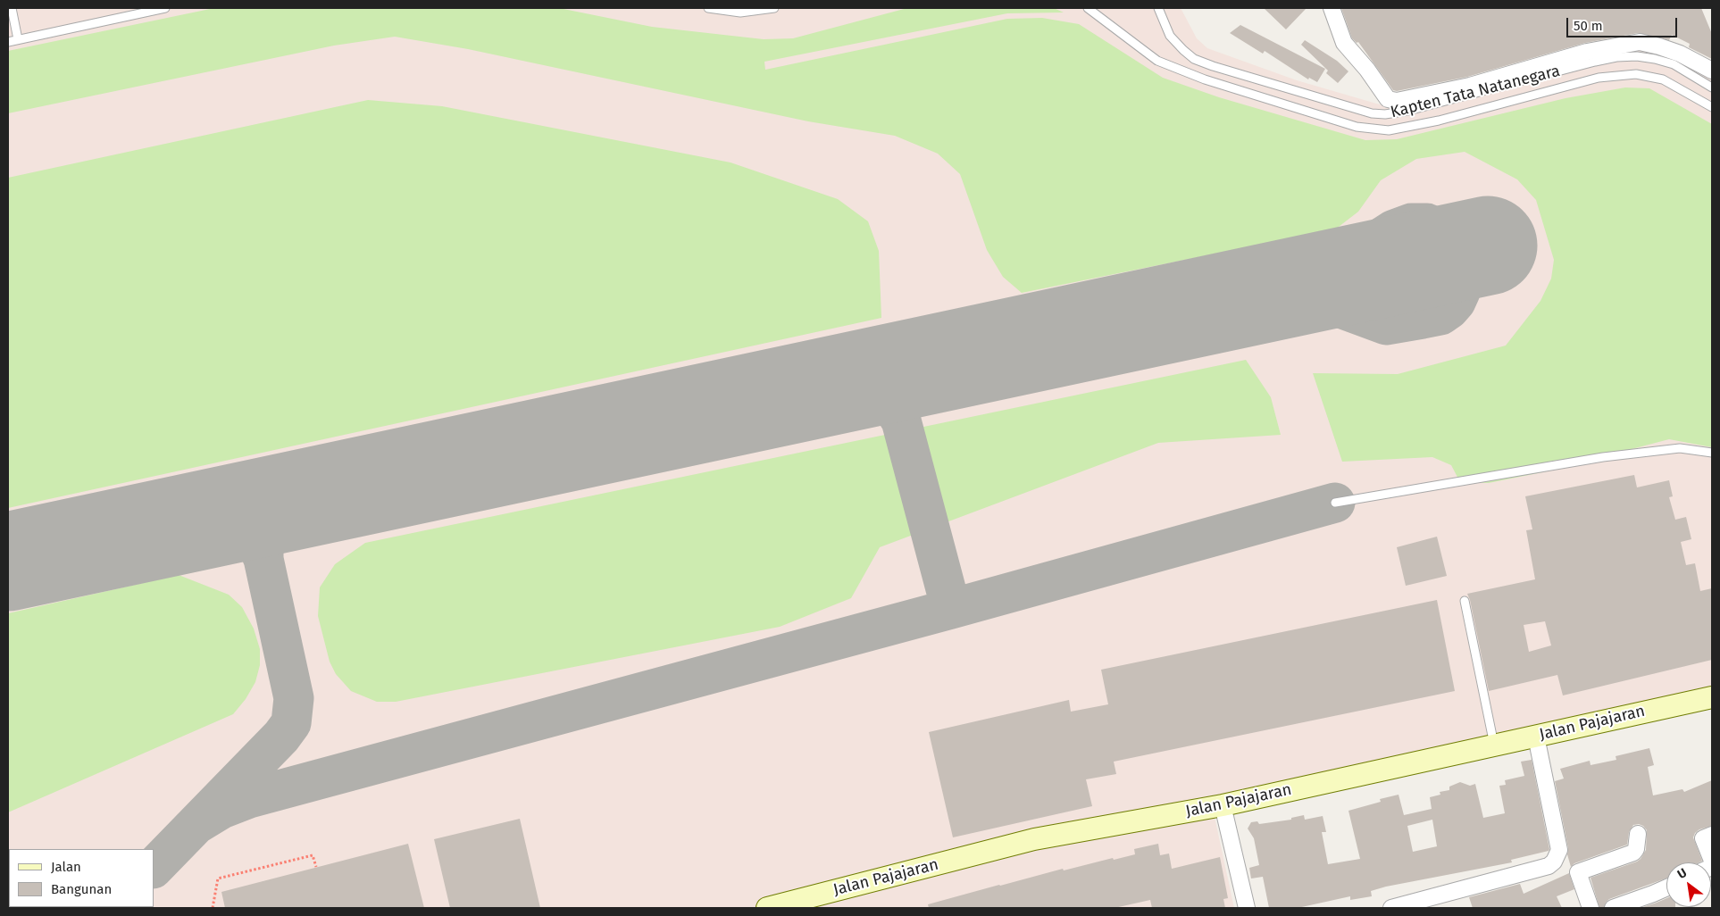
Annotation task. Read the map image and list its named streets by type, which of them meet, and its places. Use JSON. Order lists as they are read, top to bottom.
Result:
{
  "streets": {
    "main road": ["Jalan Pajajaran"],
    "lane": ["Kapten Tata Natanegara"]
  },
  "legend": ["Jalan", "Bangunan"],
  "scale_bar": "50 m",
  "north": "top left"
}
